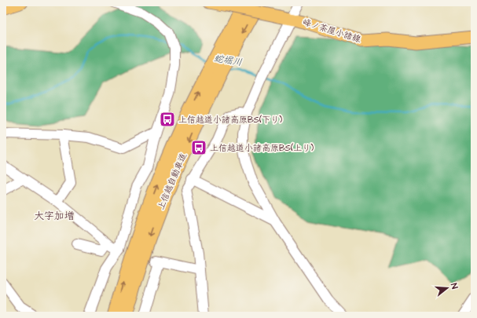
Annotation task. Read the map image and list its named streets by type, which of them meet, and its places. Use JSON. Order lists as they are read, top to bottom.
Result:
{
  "streets": {
    "highway": ["上信越自動車道"],
    "main road": ["峰ノ茶屋小諸線"]
  },
  "districts": ["大字加増"],
  "water": ["蛇堀川"],
  "places": {
    "bus stop": ["上信越道小諸高原BS(下り)", "上信越道小諸高原BS(上り)"]
  },
  "north": "right"
}
